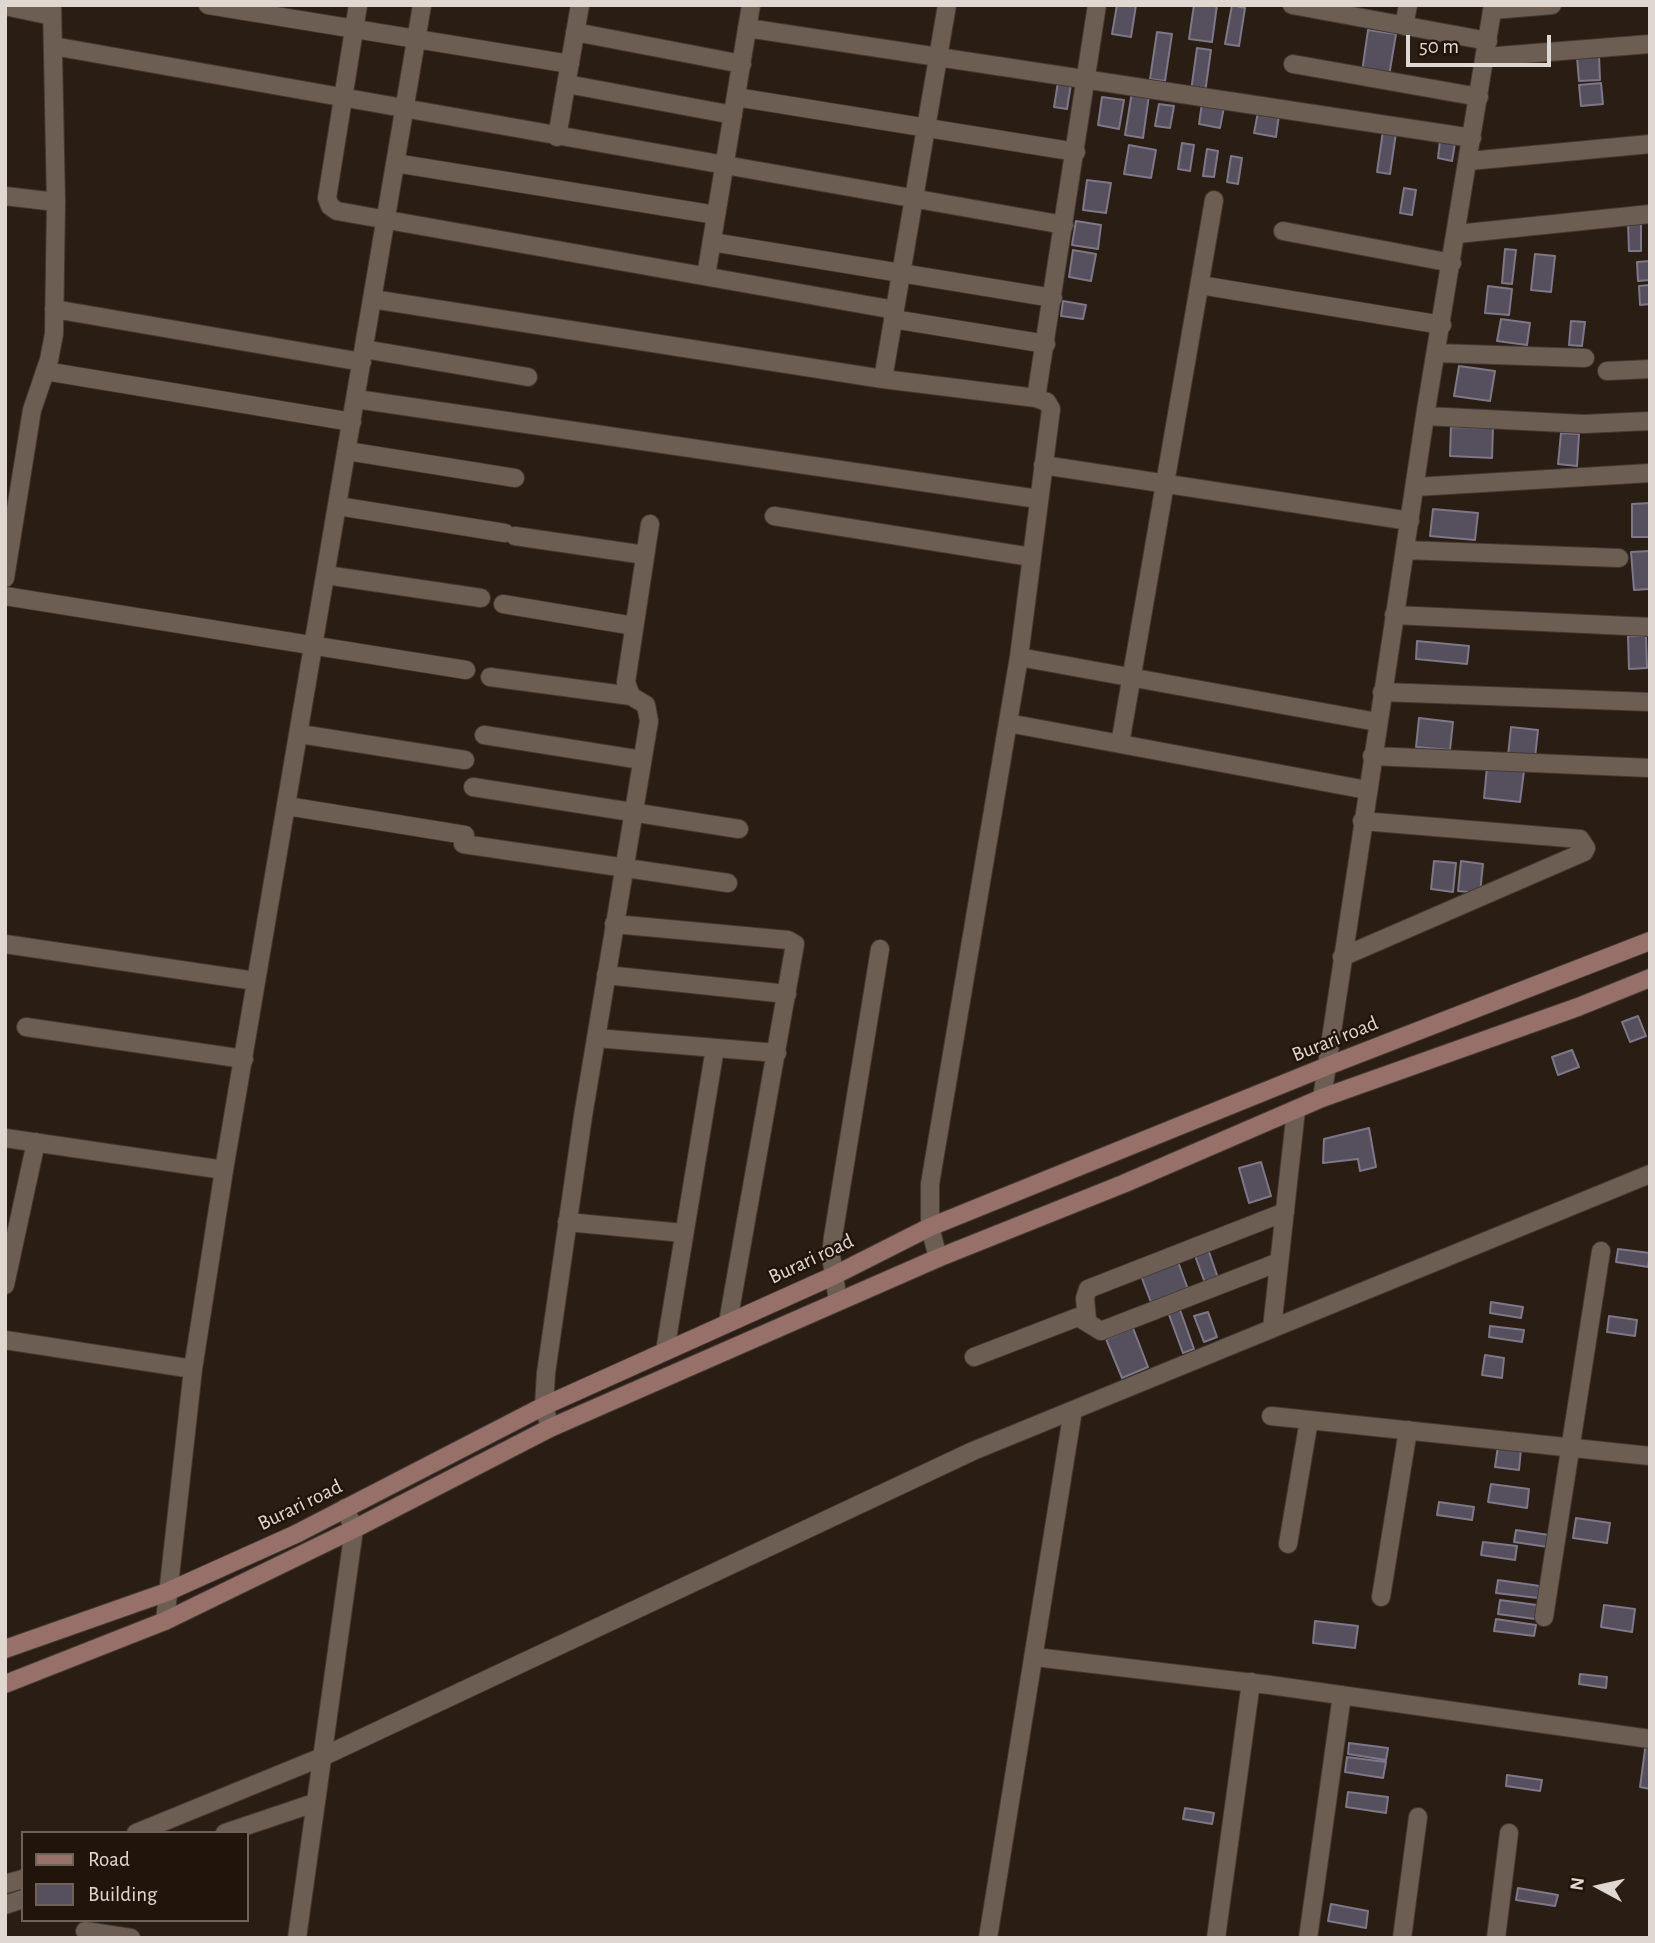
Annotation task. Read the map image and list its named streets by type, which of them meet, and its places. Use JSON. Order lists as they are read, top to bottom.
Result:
{
  "streets": {
    "main road": ["Burari road"]
  },
  "legend": ["Road", "Building"],
  "scale_bar": "50 m",
  "north": "left"
}
